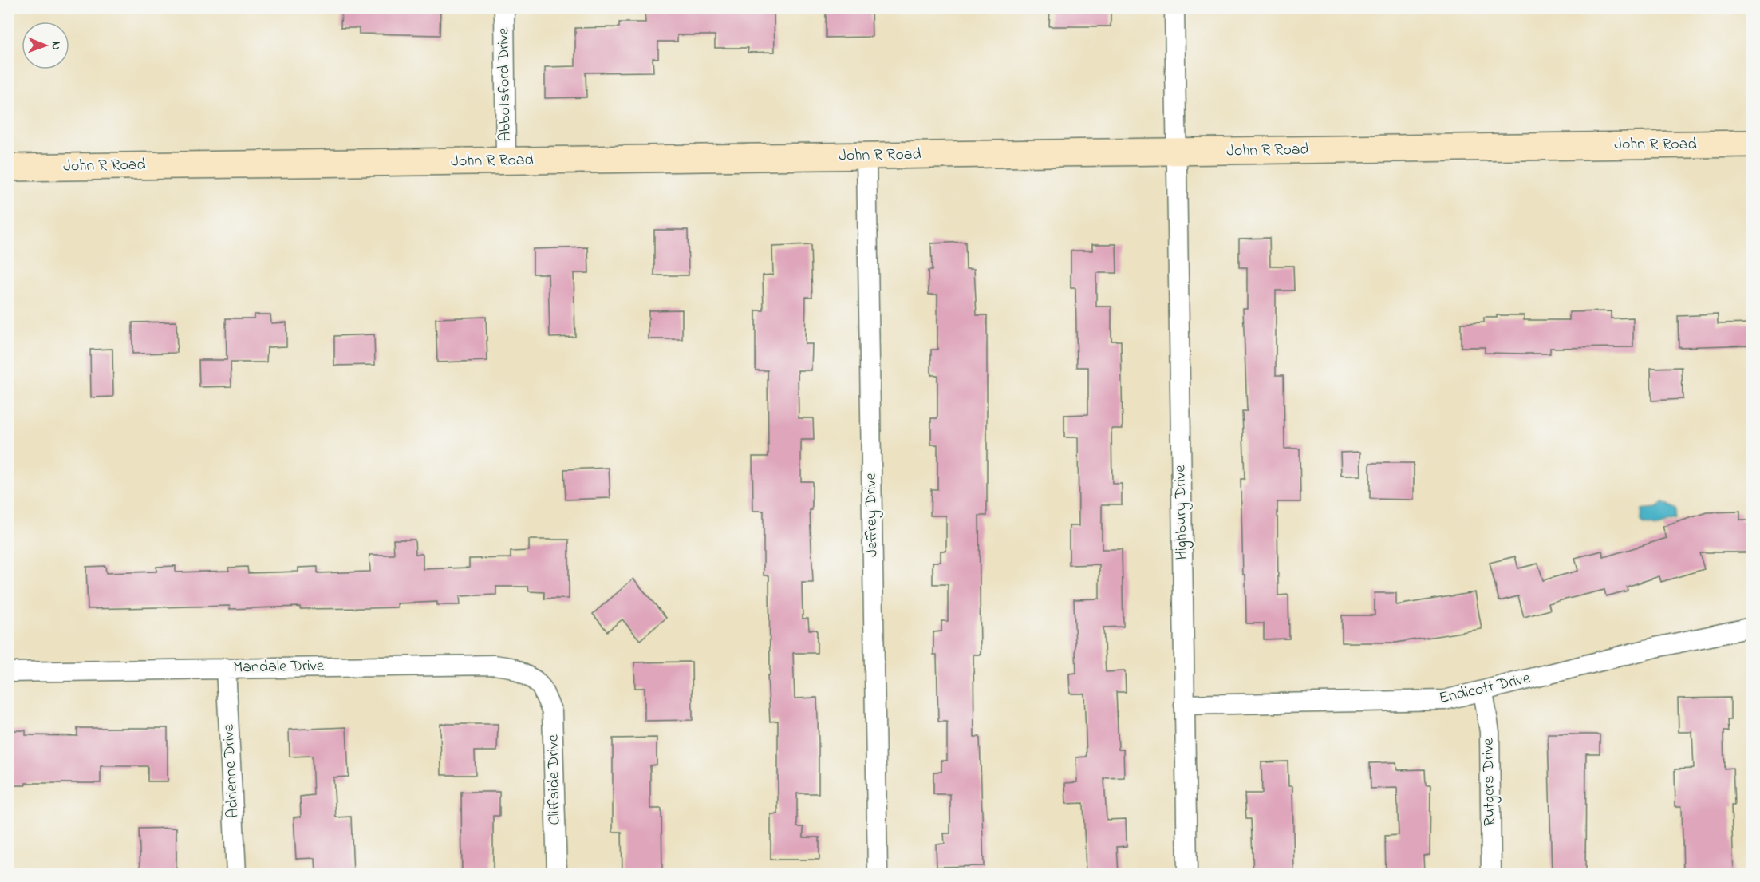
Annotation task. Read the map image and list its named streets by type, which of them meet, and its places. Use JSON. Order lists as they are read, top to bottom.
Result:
{
  "streets": {
    "main road": ["John R Road"],
    "street": [
      "Abbotsford Drive",
      "Highbury Drive",
      "Jeffrey Drive",
      "Mandale Drive",
      "Endicott Drive",
      "Adrienne Drive",
      "Cliffside Drive",
      "Rutgers Drive"
    ]
  },
  "crossings": [
    ["Abbotsford Drive", "John R Road"],
    ["John R Road", "Highbury Drive"],
    ["John R Road", "Jeffrey Drive"],
    ["Highbury Drive", "Endicott Drive"],
    ["Mandale Drive", "Adrienne Drive"],
    ["Mandale Drive", "Cliffside Drive"],
    ["Endicott Drive", "Rutgers Drive"]
  ],
  "north": "right"
}
